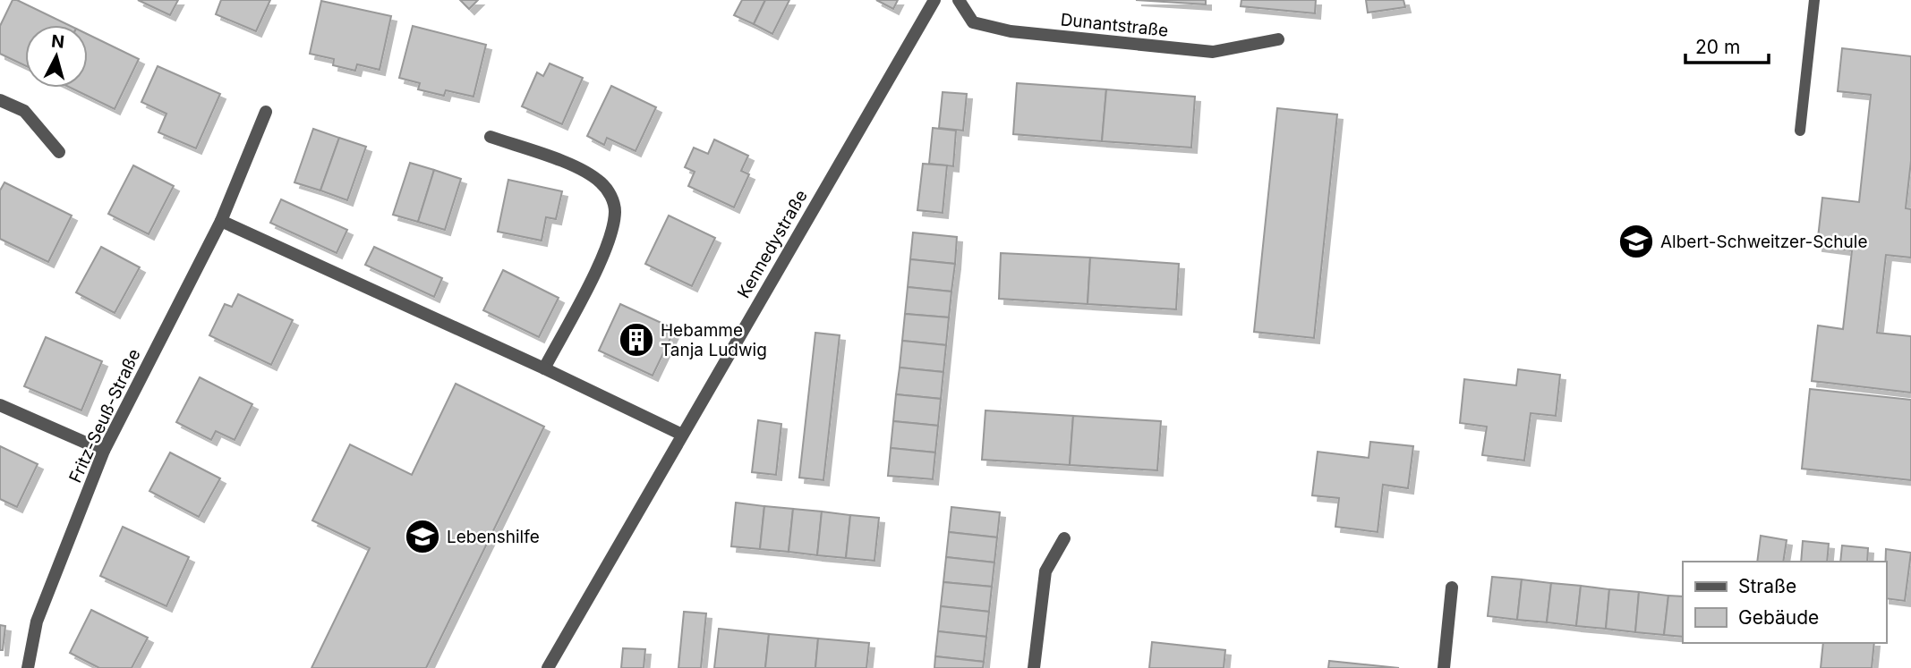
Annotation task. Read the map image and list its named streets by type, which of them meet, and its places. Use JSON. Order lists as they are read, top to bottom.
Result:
{
  "streets": {
    "street": ["Dunantstraße", "Kennedystraße", "Fritz-Seuß-Straße"]
  },
  "places": {
    "school or university": ["Albert-Schweitzer-Schule", "Lebenshilfe"],
    "building": ["Hebamme Tanja Ludwig"]
  },
  "legend": ["Straße", "Gebäude"],
  "scale_bar": "20 m",
  "north": "top"
}
